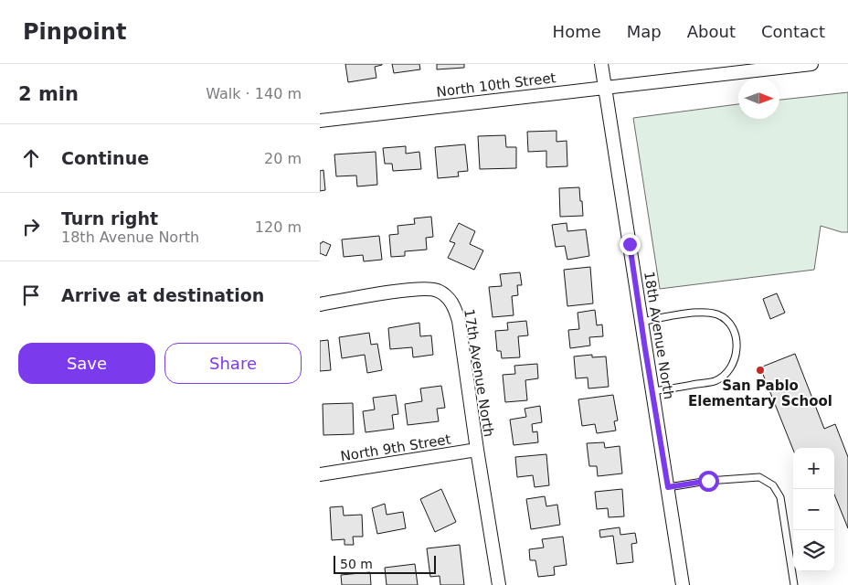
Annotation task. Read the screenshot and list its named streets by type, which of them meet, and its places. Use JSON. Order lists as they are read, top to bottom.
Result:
{
  "streets": {
    "street": [
      "North 10th Street",
      "18th Avenue North",
      "17th Avenue North",
      "North 9th Street"
    ]
  },
  "crossings": [
    ["North 10th Street", "18th Avenue North"],
    ["17th Avenue North", "North 9th Street"]
  ],
  "places": ["San Pablo Elementary School"],
  "scale_bar": "50 m",
  "north": "right",
  "page": {
    "header": "Pinpoint",
    "nav": [
      "Home",
      "Map",
      "About",
      "Contact"
    ],
    "heading": ["2 min", "Walk · 140 m"],
    "list": [
      ["Continue", "20 m"],
      ["Turn right", "18th Avenue North", "120 m"],
      "Arrive at destination"
    ],
    "buttons": ["Save", "Share"],
    "map_buttons": ["+", "−"],
    "scale": "50 m"
  }
}
